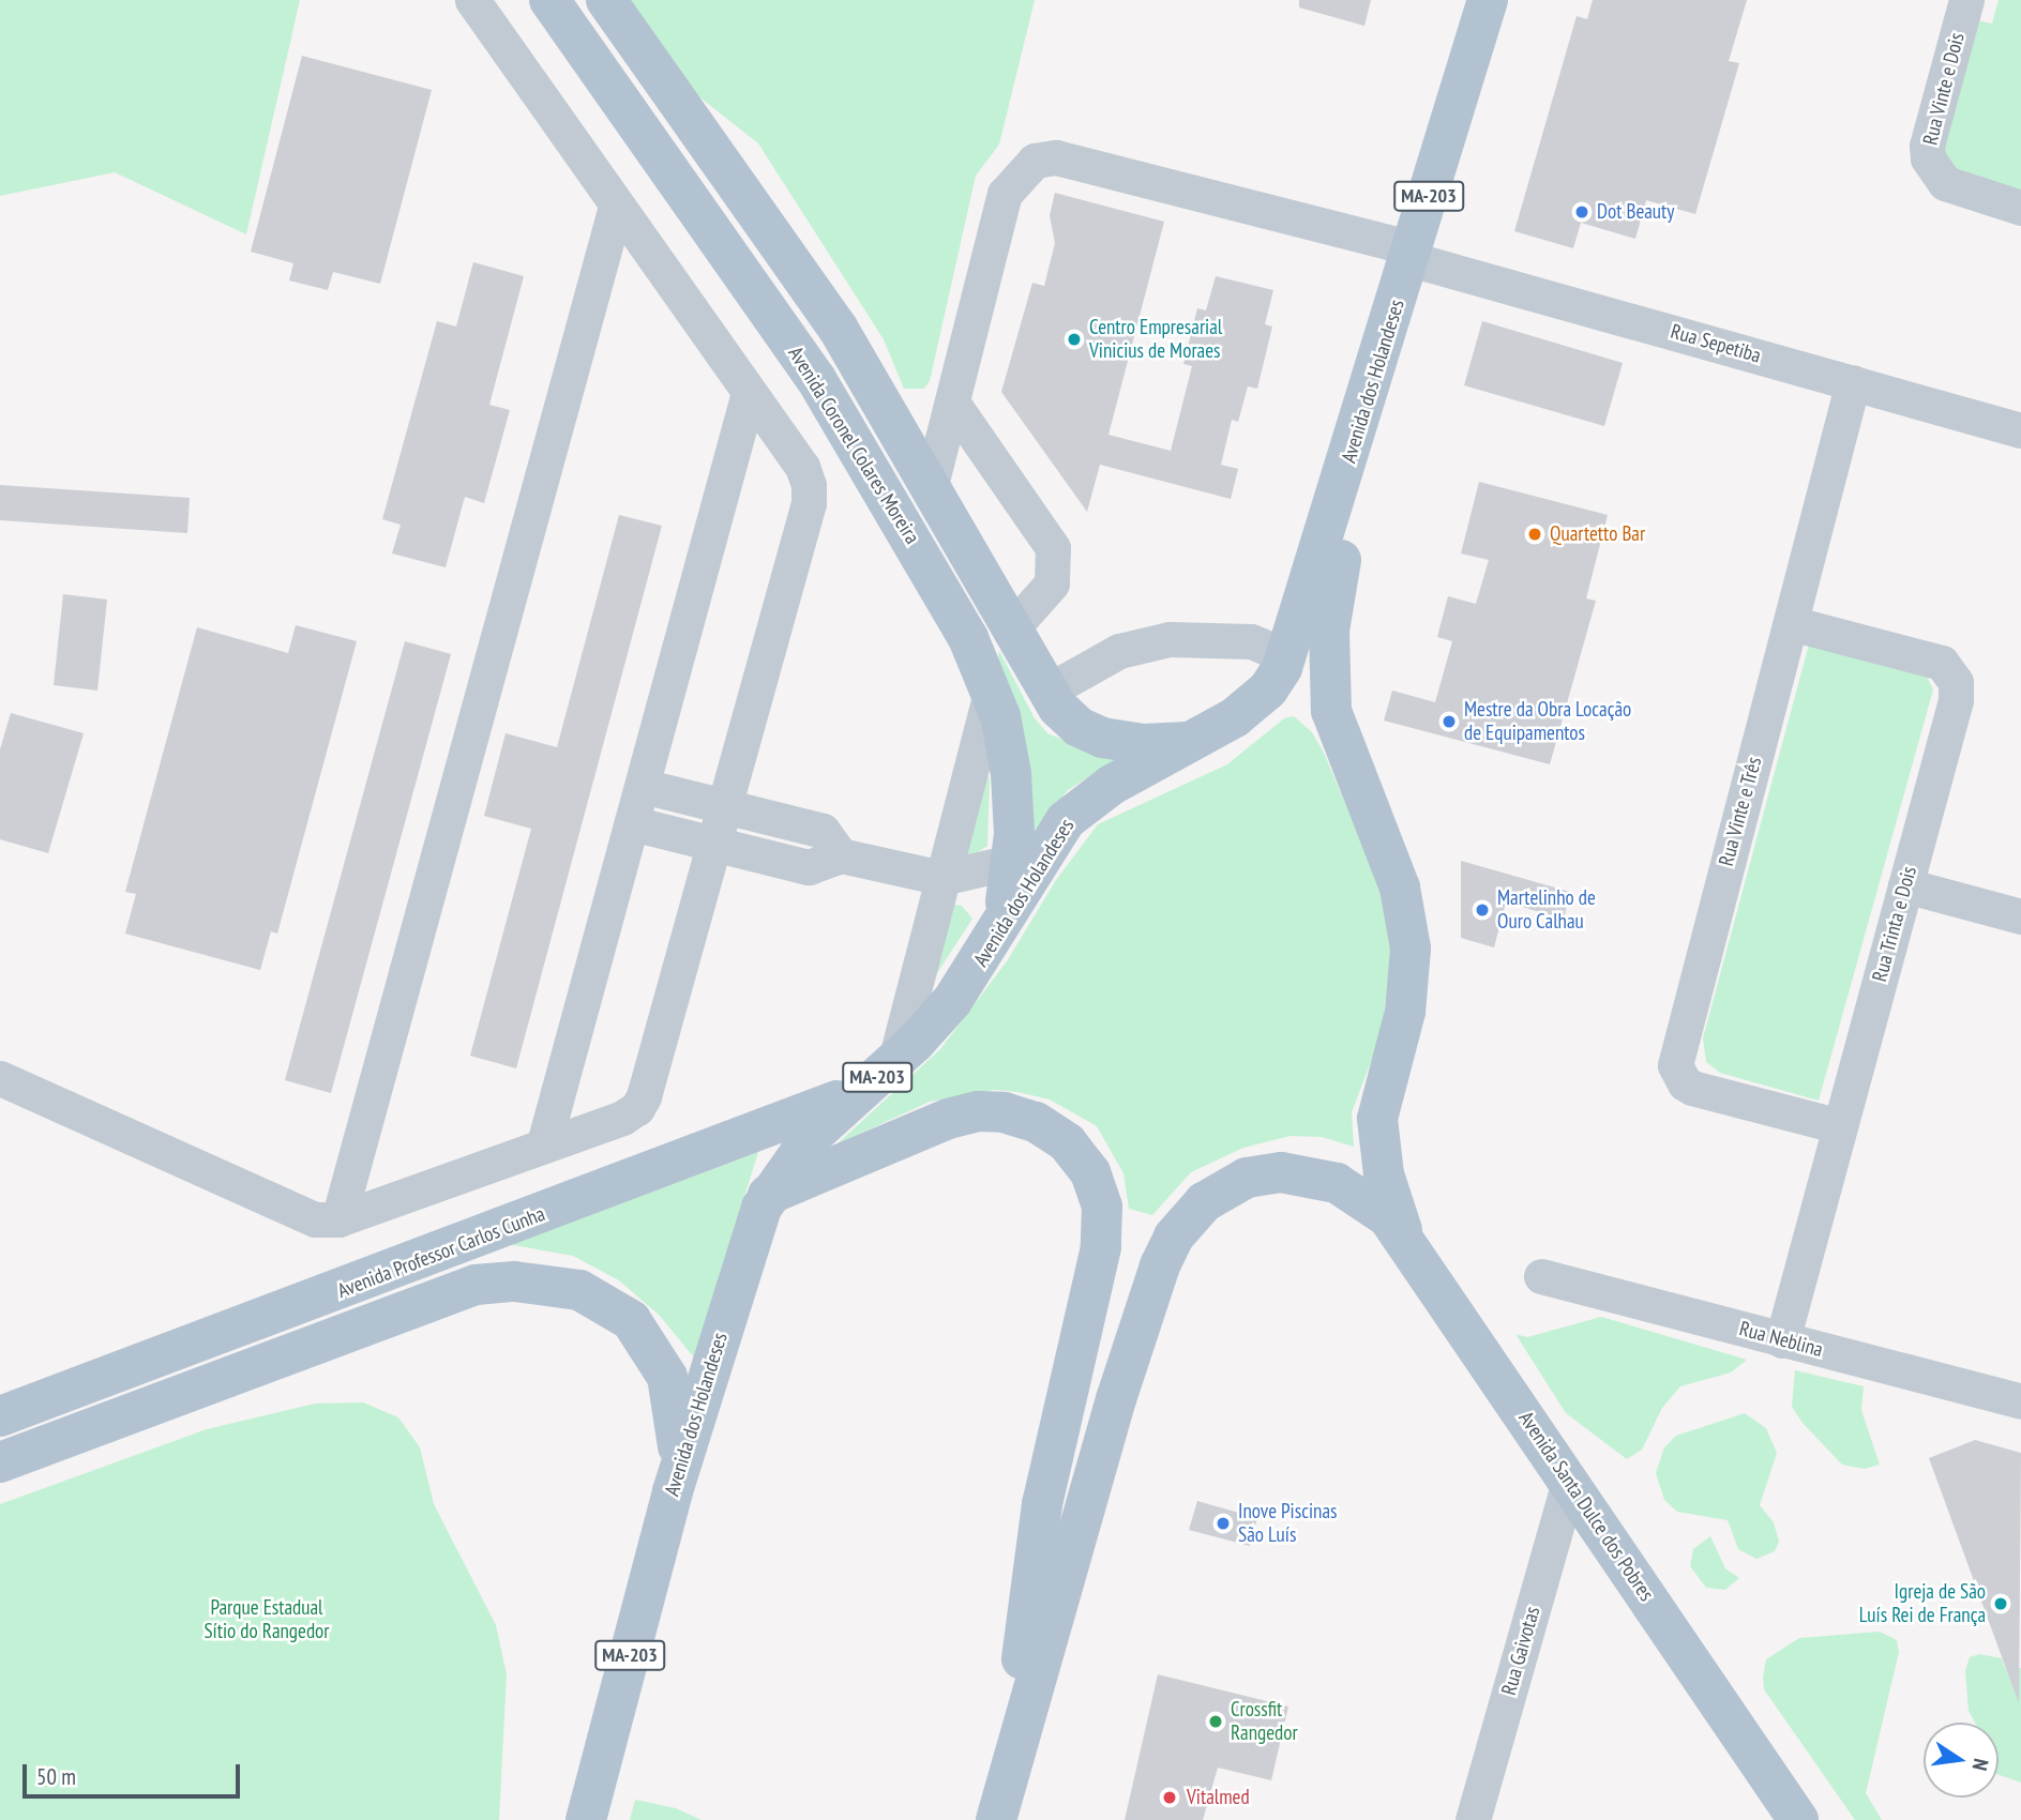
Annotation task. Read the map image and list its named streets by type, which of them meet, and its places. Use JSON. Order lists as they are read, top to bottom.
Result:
{
  "streets": {
    "main road": [
      "MA-203",
      "Avenida dos Holandeses",
      "Avenida Coronel Colares Moreira",
      "Avenida Professor Carlos Cunha",
      "Avenida Santa Dulce dos Pobres"
    ],
    "street": [
      "Rua Vinte e Dois",
      "Rua Sepetiba",
      "Rua Vinte e Três",
      "Rua Trinta e Dois",
      "Rua Neblina",
      "Rua Gaivotas"
    ]
  },
  "crossings": [
    ["Rua Sepetiba", "Avenida dos Holandeses"],
    ["Rua Sepetiba", "Avenida Coronel Colares Moreira"],
    ["Rua Sepetiba", "Rua Vinte e Três"],
    ["Avenida dos Holandeses", "Avenida Coronel Colares Moreira"],
    ["Avenida dos Holandeses", "Avenida Professor Carlos Cunha"],
    ["Rua Vinte e Três", "Rua Trinta e Dois"],
    ["Rua Trinta e Dois", "Rua Neblina"],
    ["Avenida Santa Dulce dos Pobres", "Rua Gaivotas"]
  ],
  "parks": ["Parque Estadual Sítio do Rangedor"],
  "places": [
    "Dot Beauty",
    "Centro Empresarial Vinicius de Moraes",
    "Quartetto Bar",
    "Mestre da Obra Locação de Equipamentos",
    "Martelinho de Ouro Calhau",
    "Inove Piscinas São Luís",
    "Igreja de São Luís Rei de França",
    "Crossfit Rangedor",
    "Vitalmed"
  ],
  "scale_bar": "50 m",
  "north": "right"
}
